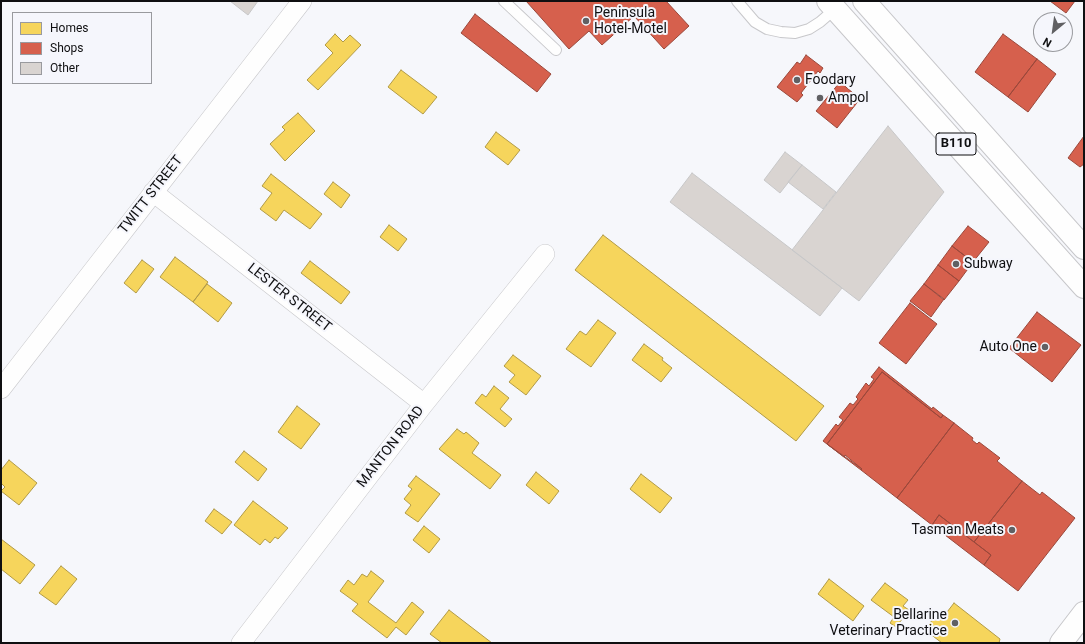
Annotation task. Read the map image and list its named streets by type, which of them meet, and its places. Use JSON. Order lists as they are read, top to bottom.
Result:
{
  "streets": {
    "main road": ["B110"],
    "street": ["TWITT STREET", "LESTER STREET", "MANTON ROAD"]
  },
  "crossings": [
    ["TWITT STREET", "LESTER STREET"],
    ["LESTER STREET", "MANTON ROAD"]
  ],
  "places": [
    "Peninsula Hotel-Motel",
    "Foodary",
    "Ampol",
    "Subway",
    "Auto One",
    "Tasman Meats",
    "Bellarine Veterinary Practice"
  ],
  "legend": ["Homes", "Shops", "Other"],
  "north": "bottom left"
}
